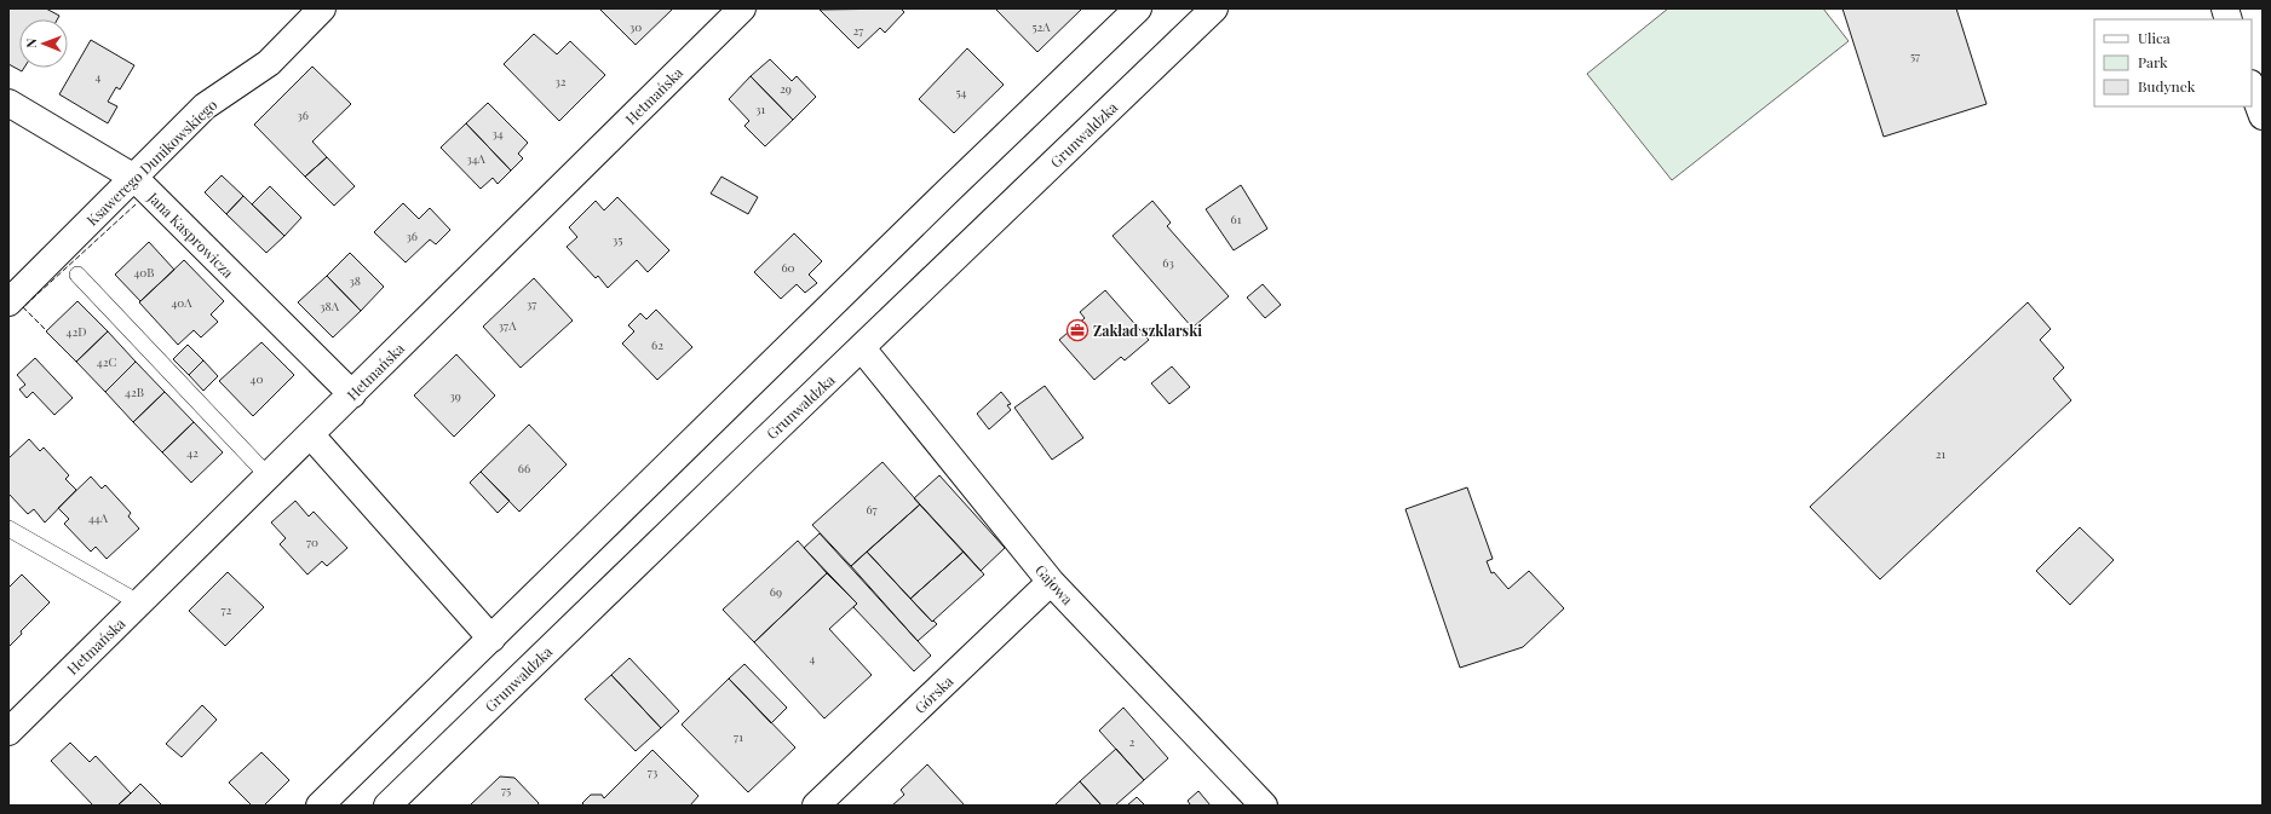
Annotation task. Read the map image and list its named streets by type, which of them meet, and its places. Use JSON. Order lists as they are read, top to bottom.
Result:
{
  "streets": {
    "street": [
      "Hetmańska",
      "Grunwaldzka",
      "Ksawerego Dunikowskiego",
      "Jana Kasprowicza",
      "Gajowa",
      "Górska"
    ]
  },
  "crossings": [
    ["Hetmańska", "Jana Kasprowicza"],
    ["Grunwaldzka", "Gajowa"],
    ["Ksawerego Dunikowskiego", "Jana Kasprowicza"],
    ["Gajowa", "Górska"]
  ],
  "places": {
    "office": ["Zakład szklarski"]
  },
  "house_numbers": [
    "30",
    "52A",
    "27",
    "57",
    "4",
    "32",
    "29",
    "54",
    "31",
    "36",
    "34",
    "34A",
    "61",
    "36",
    "35",
    "63",
    "60",
    "40B",
    "38",
    "40A",
    "37",
    "38A",
    "37A",
    "42D",
    "62",
    "42C",
    "40",
    "42B",
    "39",
    "42",
    "21",
    "66",
    "67",
    "44A",
    "70",
    "69",
    "72",
    "4",
    "71",
    "2",
    "73",
    "75"
  ],
  "legend": ["Ulica", "Park", "Budynek"],
  "north": "left"
}
